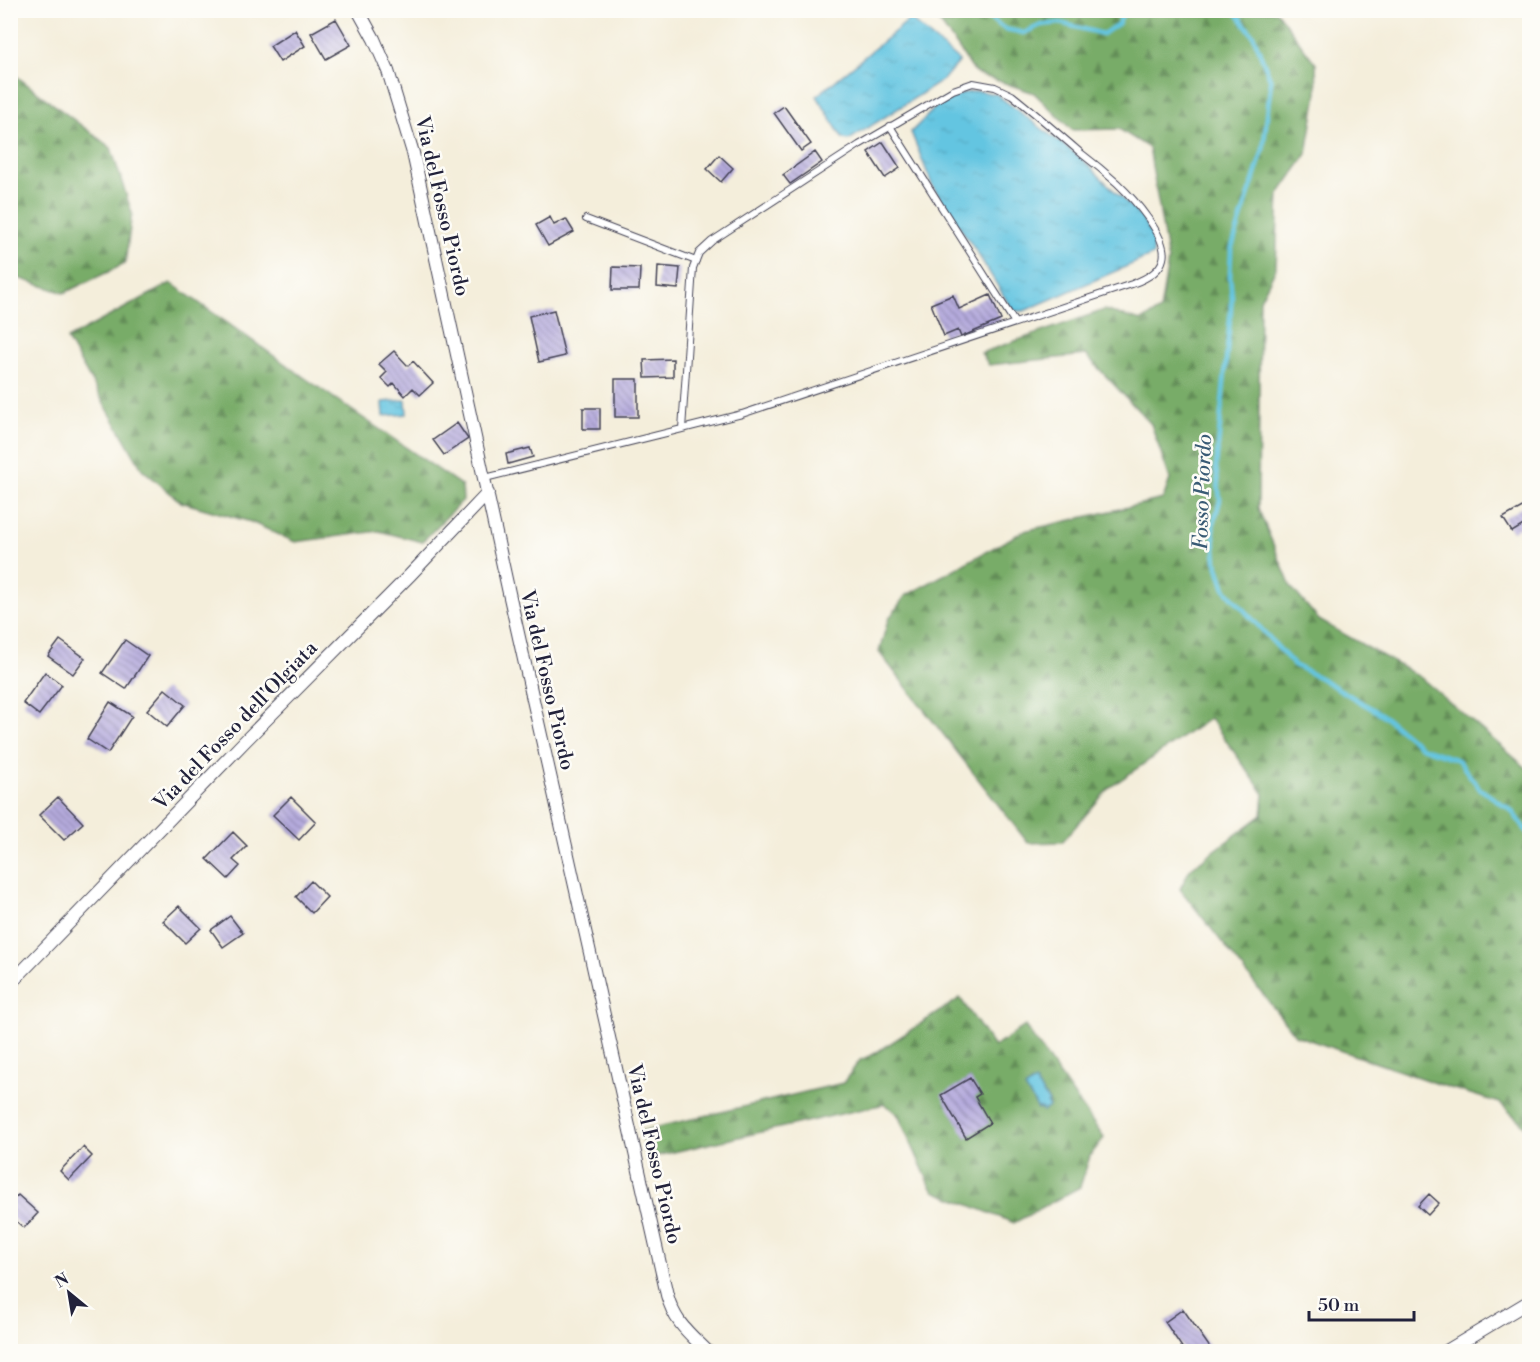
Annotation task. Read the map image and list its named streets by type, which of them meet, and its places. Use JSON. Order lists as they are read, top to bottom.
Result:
{
  "streets": {
    "street": ["Via del Fosso Piordo", "Via del Fosso dell'Olgiata"]
  },
  "crossings": [
    ["Via del Fosso Piordo", "Via del Fosso dell'Olgiata"]
  ],
  "water": ["Fosso Piordo"],
  "scale_bar": "50 m",
  "north": "top left"
}
